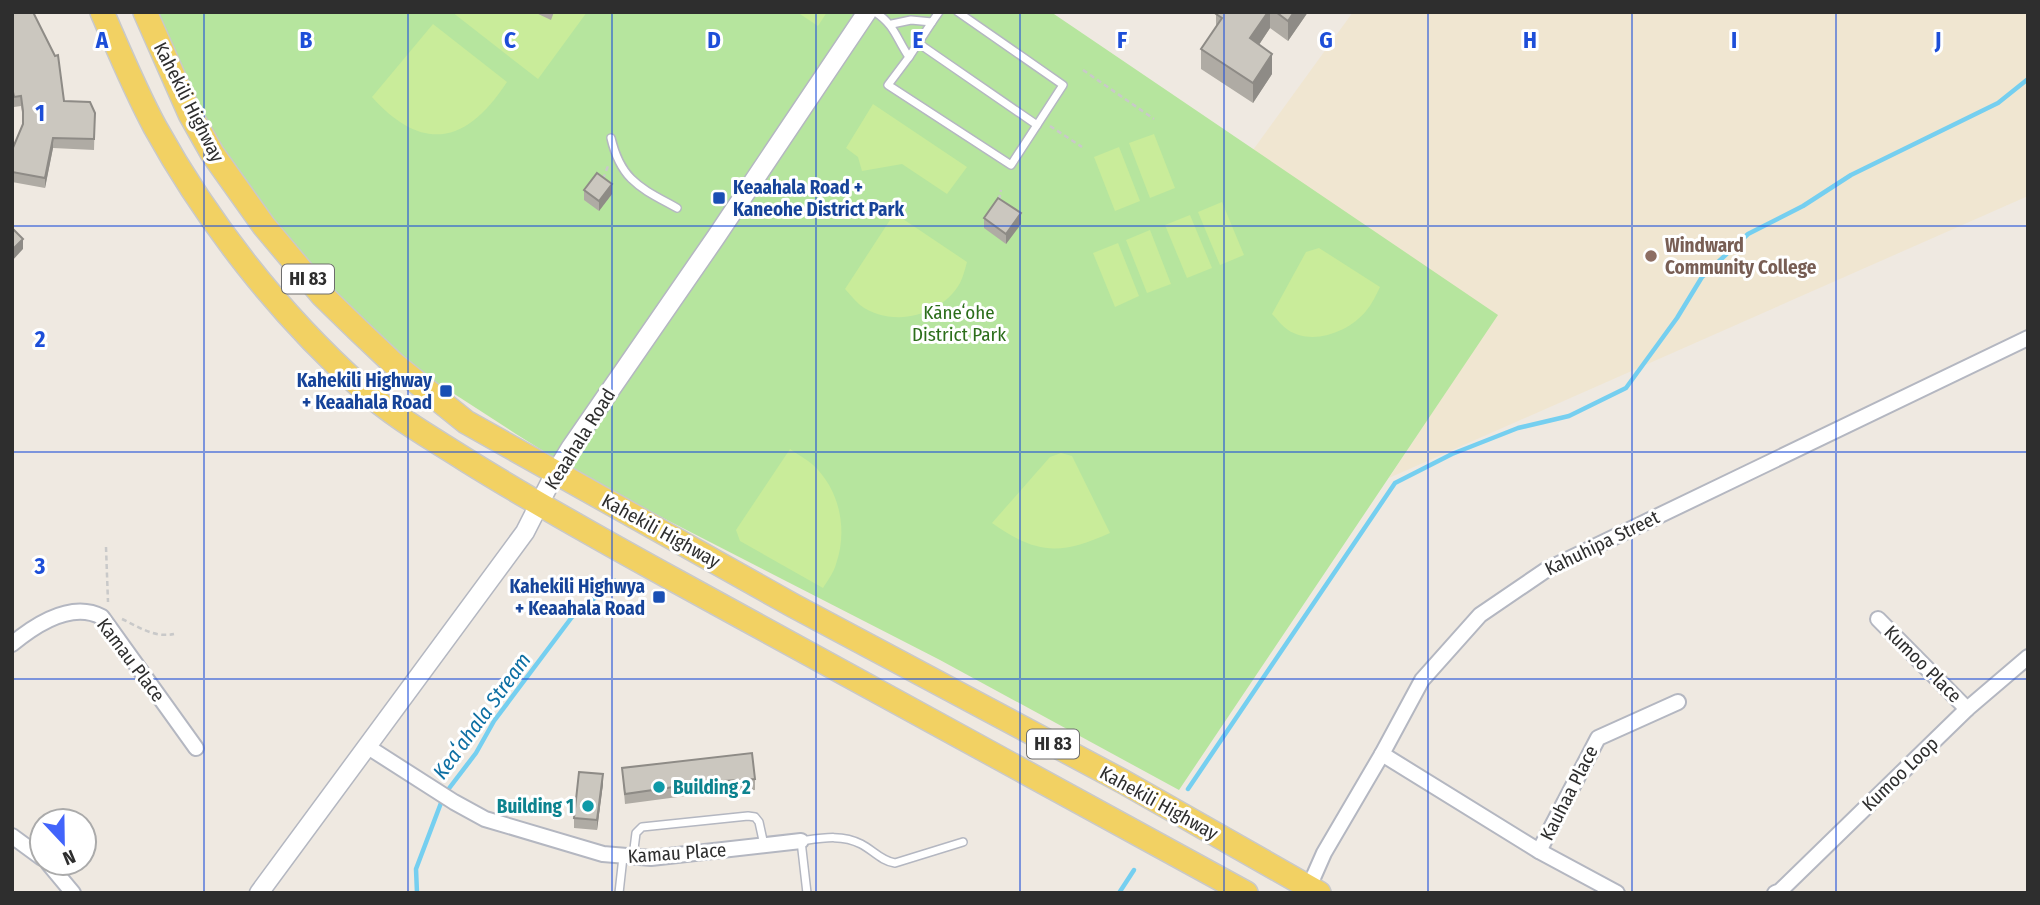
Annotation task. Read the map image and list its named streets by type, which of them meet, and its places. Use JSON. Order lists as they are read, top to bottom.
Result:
{
  "streets": {
    "main road": ["Kahekili Highway", "HI 83"],
    "street": [
      "Keaahala Road",
      "Kahuhipa Street",
      "Kamau Place",
      "Kumoo Place",
      "Kumoo Loop",
      "Kauhaa Place"
    ]
  },
  "crossings": [
    ["Kahekili Highway", "Keaahala Road"],
    ["Kahekili Highway", "Kahuhipa Street"],
    ["Keaahala Road", "Kamau Place"],
    ["Kumoo Place", "Kumoo Loop"]
  ],
  "water": ["Keaʻahala Stream"],
  "parks": ["Kāneʻohe District Park"],
  "places": {
    "transit": ["Keaahala Road + Kaneohe District Park", "Kahekili Highway + Keaahala Road", "Kahekili Highwya + Keaahala Road"],
    "other": ["Windward Community College", "Building 2", "Building 1"]
  },
  "north": "bottom",
  "grid": {
    "columns": [
      "A",
      "B",
      "C",
      "D",
      "E",
      "F",
      "G",
      "H",
      "I",
      "J"
    ],
    "rows": ["1", "2", "3"]
  }
}
